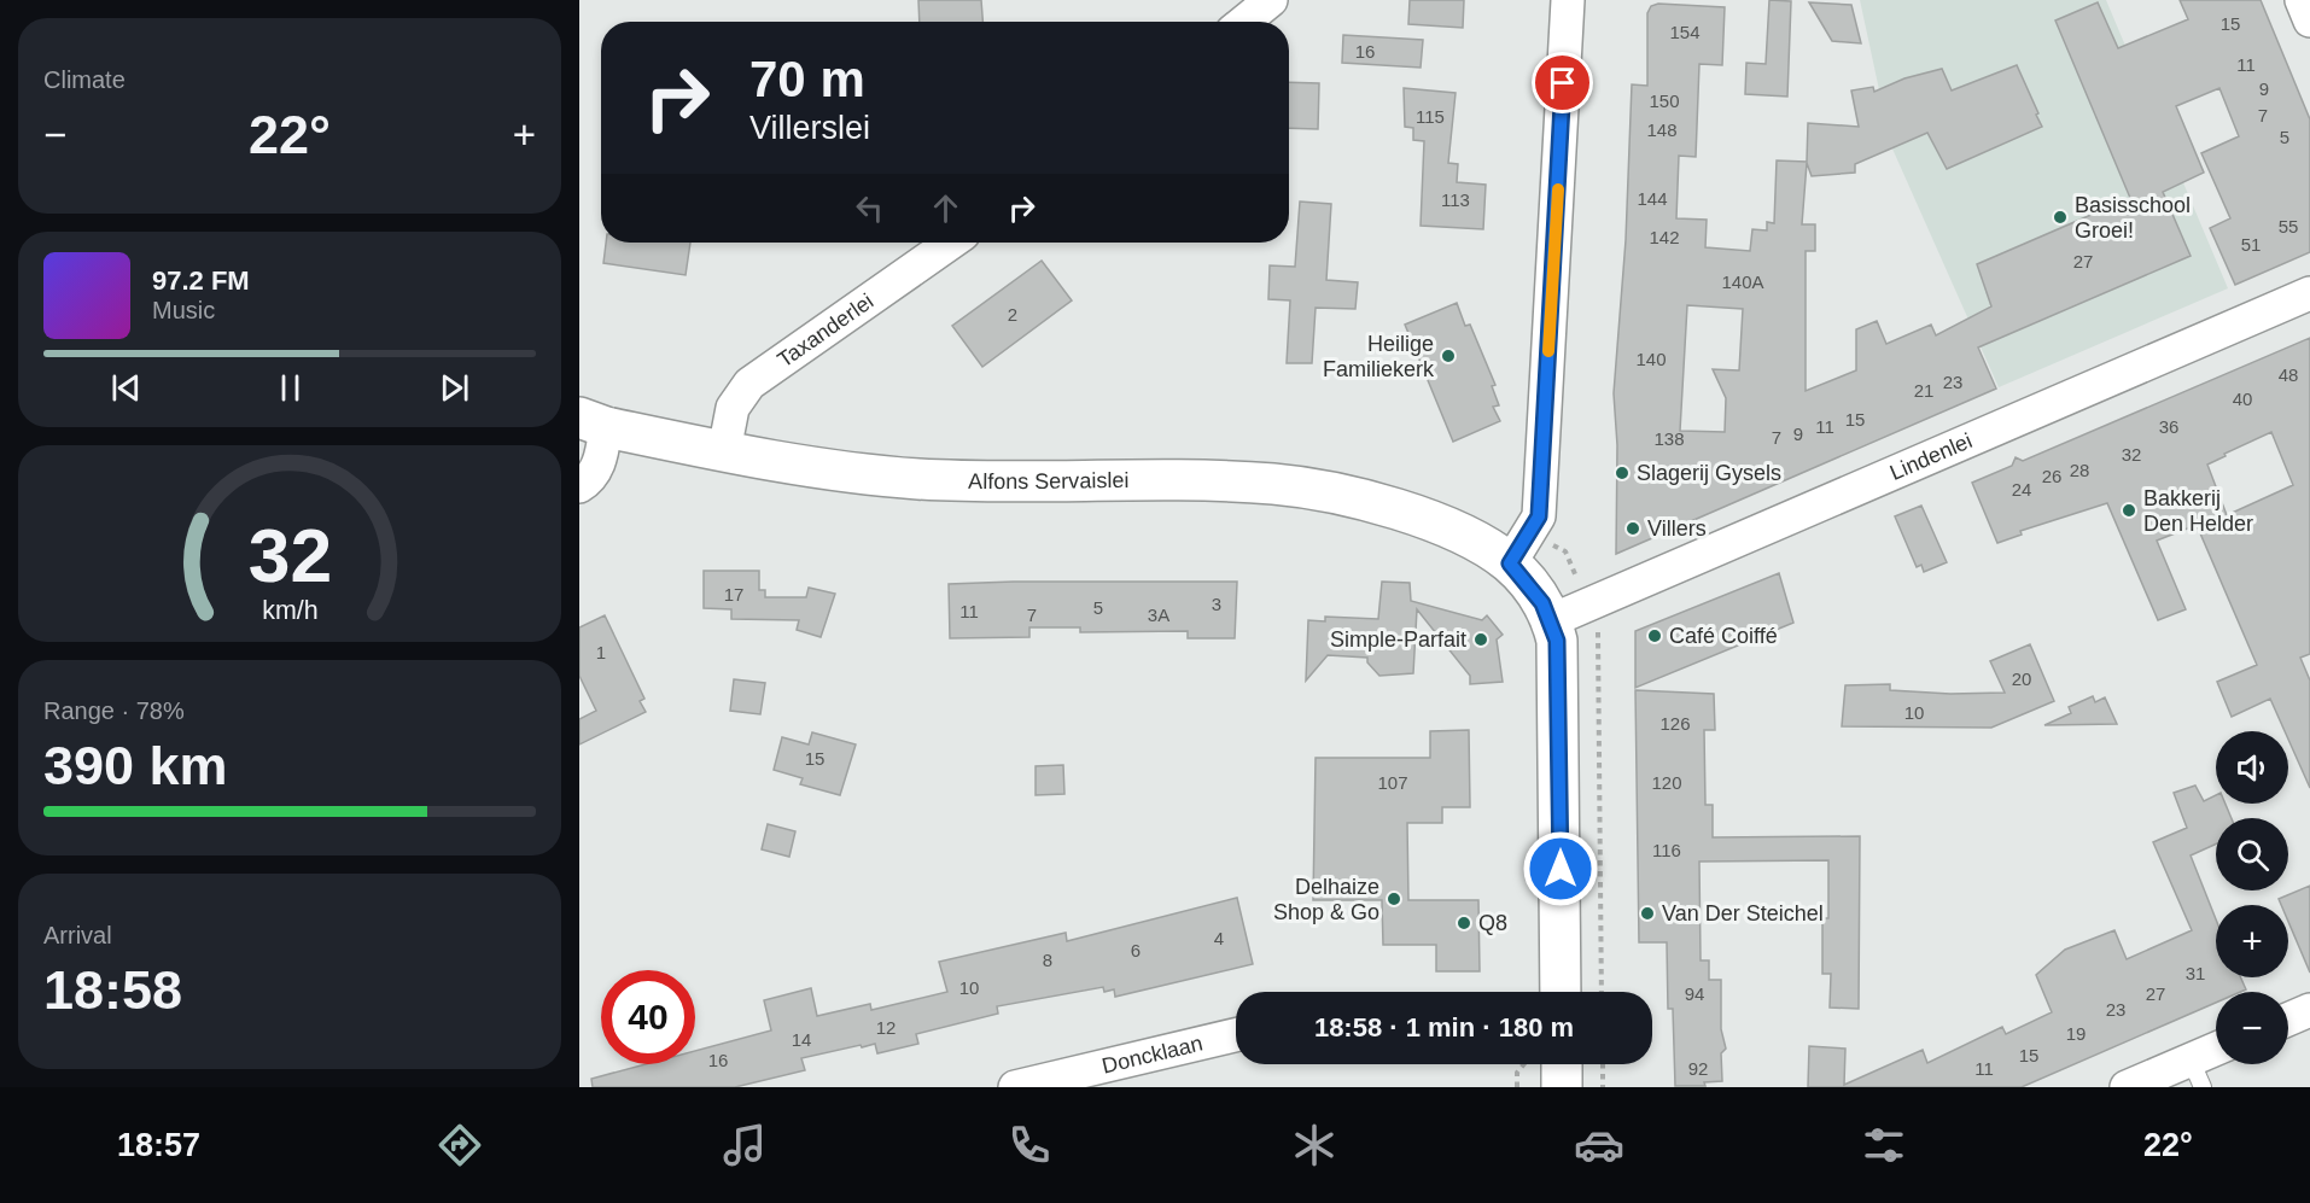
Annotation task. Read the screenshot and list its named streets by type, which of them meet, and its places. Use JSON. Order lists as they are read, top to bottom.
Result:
{
  "streets": {
    "street": [
      "Taxanderlei",
      "Lindenlei",
      "Alfons Servaislei",
      "Doncklaan"
    ]
  },
  "crossings": [
    ["Taxanderlei", "Alfons Servaislei"],
    ["Lindenlei", "Alfons Servaislei"]
  ],
  "places": [
    "Basisschool Groei!",
    "Heilige Familiekerk",
    "Slagerij Gysels",
    "Bakkerij Den Helder",
    "Villers",
    "Café Coiffé",
    "Simple-Parfait",
    "Delhaize Shop & Go",
    "Van Der Steichel",
    "Q8"
  ],
  "house_numbers": [
    "15",
    "154",
    "16",
    "11",
    "9",
    "150",
    "7",
    "115",
    "148",
    "5",
    "144",
    "113",
    "55",
    "142",
    "51",
    "27",
    "140A",
    "2",
    "140",
    "48",
    "23",
    "21",
    "40",
    "15",
    "11",
    "36",
    "9",
    "7",
    "138",
    "32",
    "28",
    "26",
    "24",
    "17",
    "3",
    "5",
    "11",
    "7",
    "3A",
    "1",
    "20",
    "10",
    "126",
    "15",
    "107",
    "120",
    "116",
    "4",
    "6",
    "8",
    "31",
    "10",
    "94",
    "27",
    "23",
    "12",
    "19",
    "14",
    "15",
    "16",
    "92",
    "11"
  ],
  "page": {
    "tile": [
      "Climate",
      ["Range · 78%", "390 km"],
      ["Arrival", "18:58"]
    ],
    "turn": ["70 m", "Villerslei"],
    "heat": ["−", "22°", "+"],
    "song": ["97.2 FM", "Music"],
    "map_buttons": ["+", "−"],
    "limit": "40",
    "trip": "18:58 · 1 min · 180 m",
    "tabs": ["18:57", "22°"],
    "gauge": ["32", "km/h"]
  }
}
